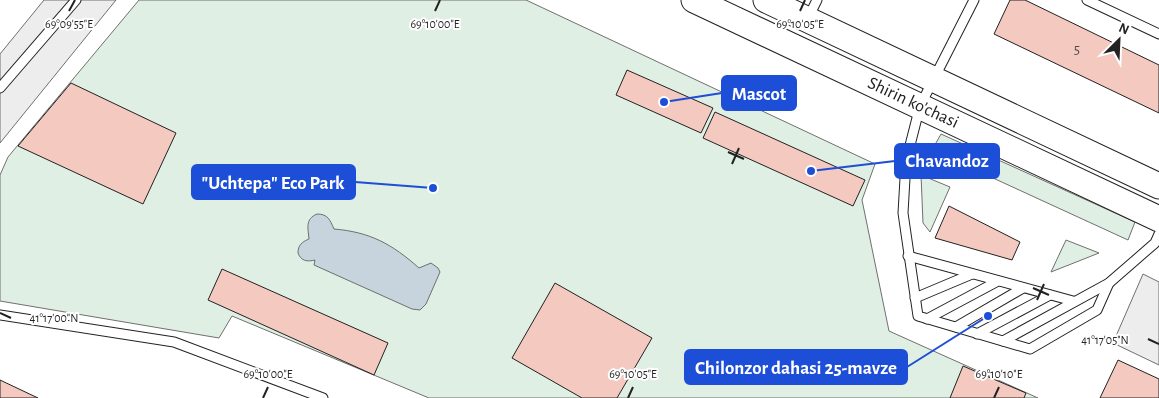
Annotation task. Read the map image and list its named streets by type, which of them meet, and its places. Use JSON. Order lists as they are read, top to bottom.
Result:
{
  "streets": {
    "main road": ["Shirin ko'chasi"]
  },
  "places": [
    "Mascot",
    "Chavandoz",
    "\"Uchtepa\" Eco Park",
    "Chilonzor dahasi 25-mavze"
  ],
  "house_numbers": ["5"],
  "north": "top right",
  "coordinates": [
    "69°09'55\"E",
    "69°10'00\"E",
    "69°10'05\"E",
    "41°17'00\"N",
    "41°17'05\"N",
    "69°10'10\"E"
  ]
}
